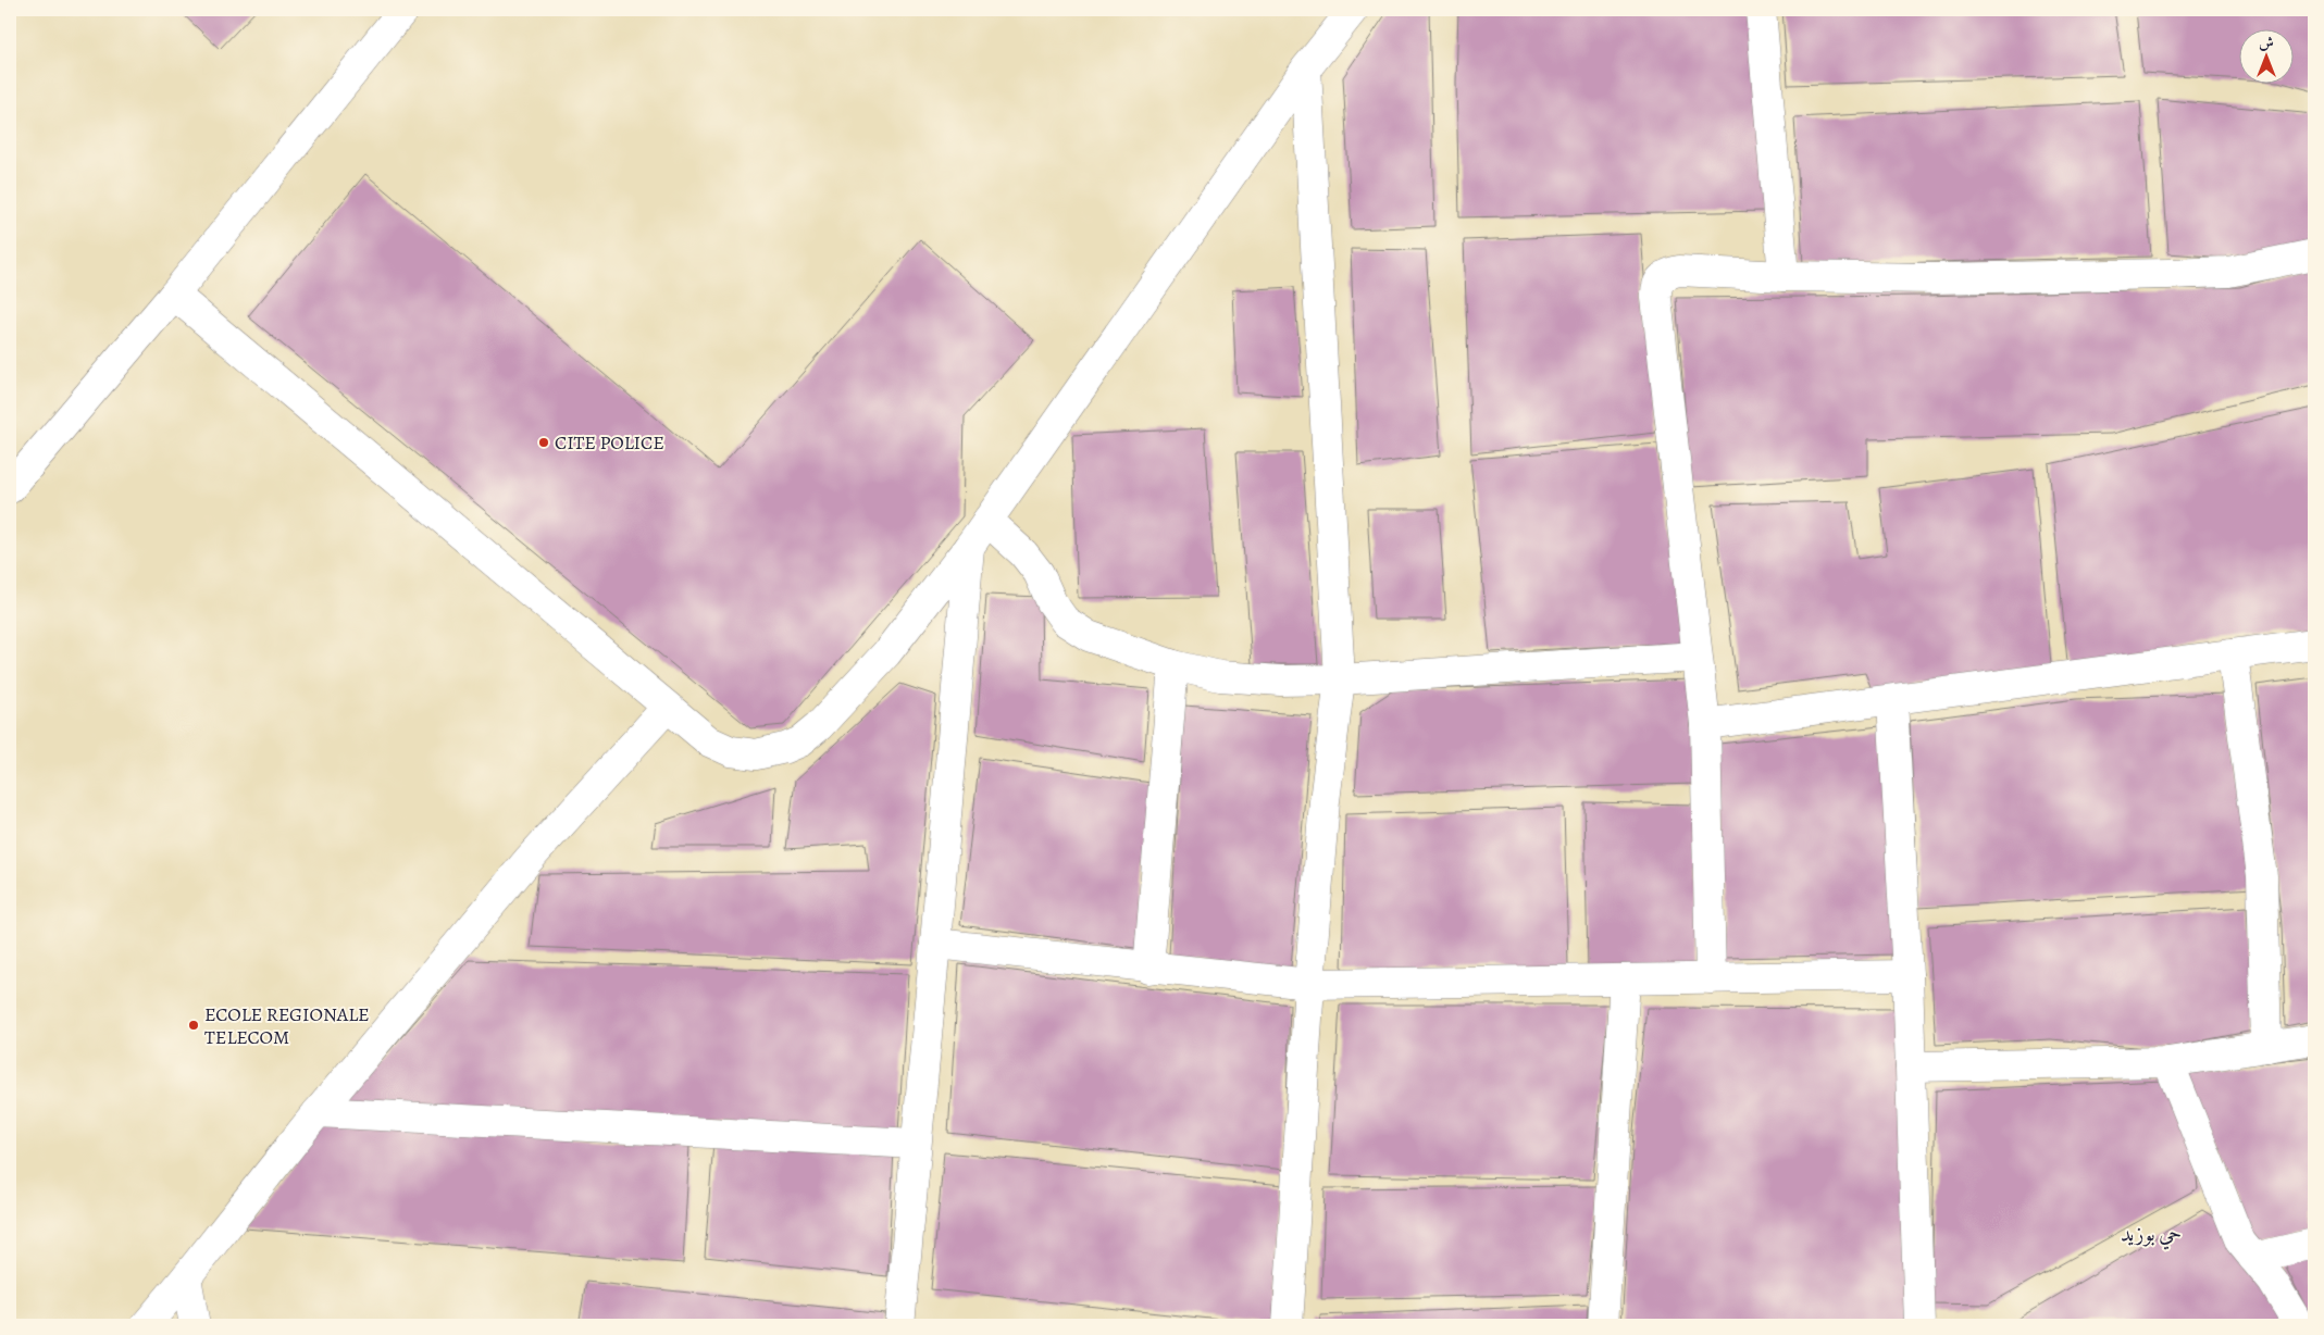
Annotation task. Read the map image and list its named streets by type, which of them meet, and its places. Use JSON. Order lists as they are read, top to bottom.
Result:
{
  "districts": ["حي بوزيد"],
  "places": ["CITE POLICE", "ECOLE REGIONALE TELECOM"],
  "north": "top"
}
